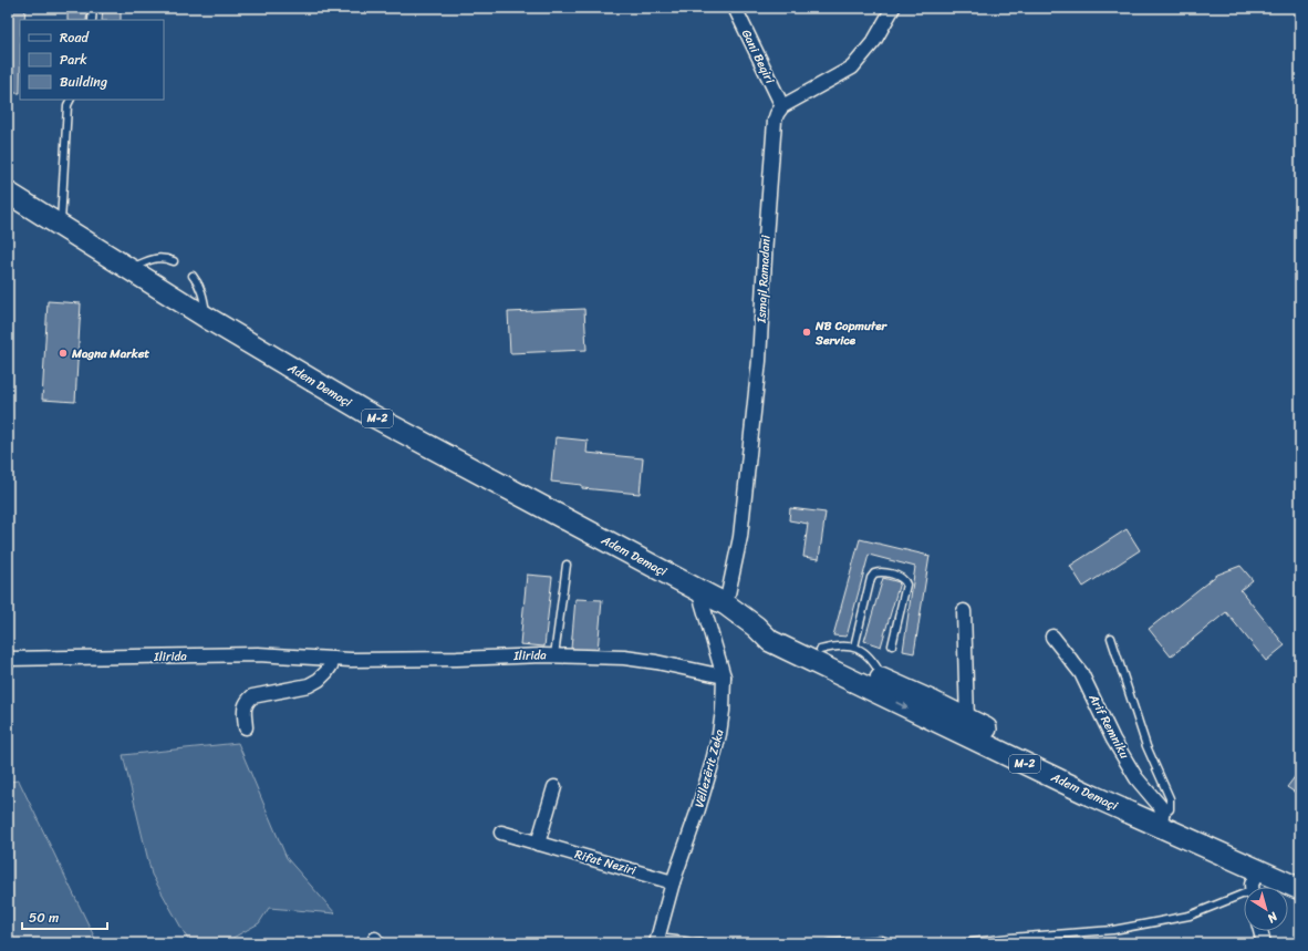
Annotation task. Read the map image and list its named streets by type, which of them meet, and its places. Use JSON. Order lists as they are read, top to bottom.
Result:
{
  "streets": {
    "main road": ["Adem Demaçi", "M-2"],
    "street": [
      "Gani Beqiri",
      "Ismajl Ramadani",
      "Ilirida",
      "Arif Remniku",
      "Vëllezërit Zeka",
      "Rifat Neziri"
    ]
  },
  "crossings": [
    ["Gani Beqiri", "Ismajl Ramadani"],
    ["Ismajl Ramadani", "Adem Demaçi"],
    ["Adem Demaçi", "Arif Remniku"],
    ["Adem Demaçi", "Vëllezërit Zeka"],
    ["Ilirida", "Vëllezërit Zeka"],
    ["Vëllezërit Zeka", "Rifat Neziri"]
  ],
  "places": ["NB Copmuter Service", "Magna Market"],
  "legend": ["Road", "Park", "Building"],
  "scale_bar": "50 m",
  "north": "bottom right"
}
